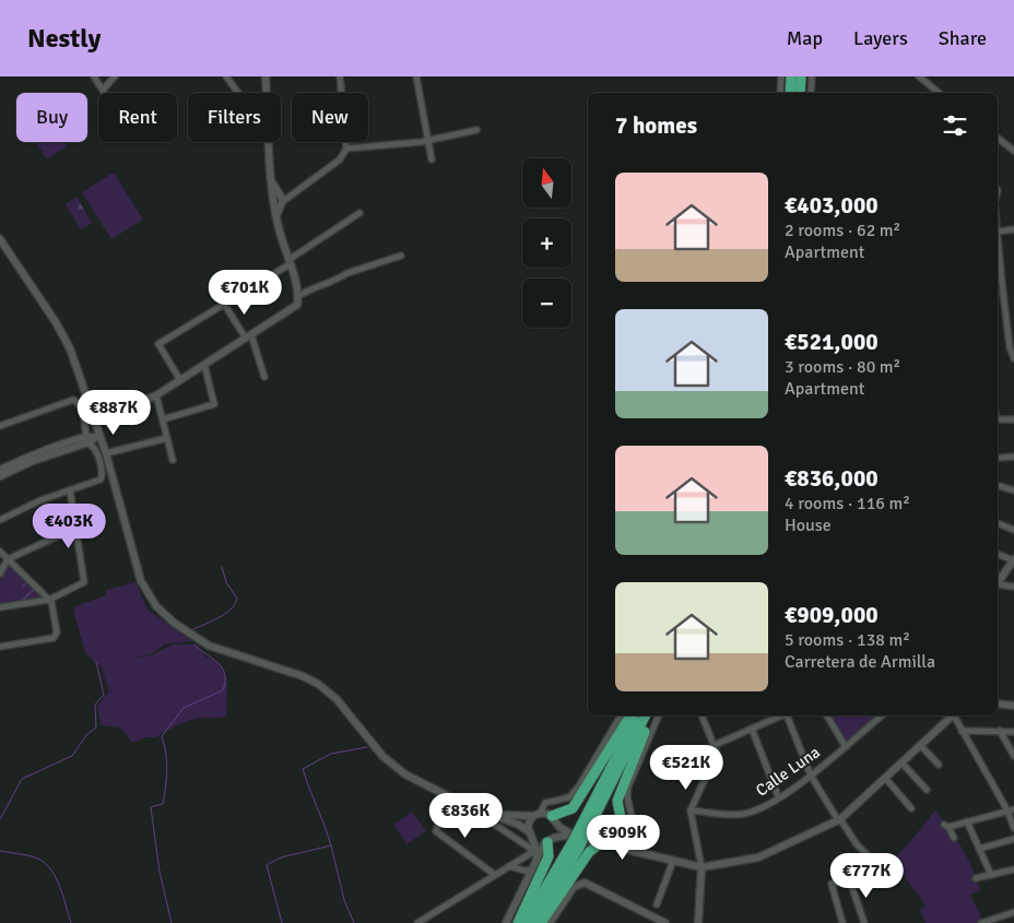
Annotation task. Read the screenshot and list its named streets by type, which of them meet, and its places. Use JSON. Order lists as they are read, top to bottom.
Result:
{
  "streets": {
    "street": ["Calle Luna"]
  },
  "north": "top",
  "page": {
    "header": "Nestly",
    "nav": ["Map", "Layers", "Share"],
    "chip": [
      "Buy",
      "Rent",
      "Filters",
      "New"
    ],
    "heading": "7 homes",
    "map_buttons": ["+", "−"],
    "list": [
      {
        "name": "€403,000",
        "note": "2 rooms · 62 m² · Apartment"
      },
      {
        "name": "€521,000",
        "note": "3 rooms · 80 m² · Apartment"
      },
      {
        "name": "€836,000",
        "note": "4 rooms · 116 m² · House"
      },
      {
        "name": "€909,000",
        "note": "5 rooms · 138 m² · Carretera de Armilla"
      }
    ],
    "price": [
      "€701K",
      "€887K",
      "€403K",
      "€521K",
      "€836K",
      "€909K",
      "€777K"
    ]
  }
}
